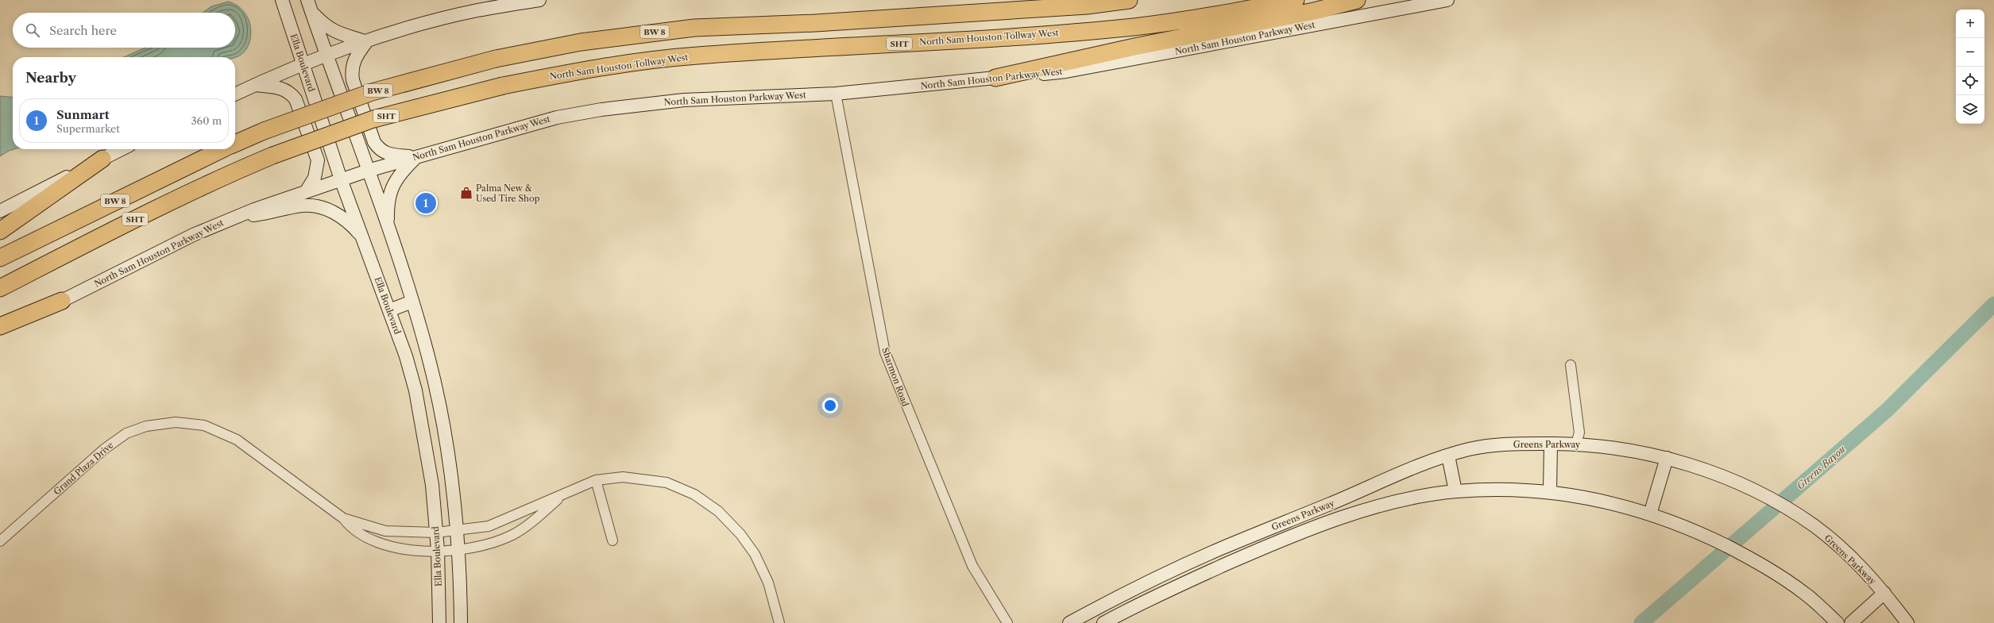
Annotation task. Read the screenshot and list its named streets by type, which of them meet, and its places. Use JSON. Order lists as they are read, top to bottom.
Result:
{
  "streets": {
    "highway": ["BW 8", "North Sam Houston Tollway West", "SHT"],
    "main road": ["North Sam Houston Parkway West", "Ella Boulevard", "Greens Parkway"],
    "street": ["Sharmon Road", "Grand Plaza Drive"]
  },
  "crossings": [
    ["North Sam Houston Parkway West", "Ella Boulevard"],
    ["North Sam Houston Parkway West", "Sharmon Road"],
    ["Ella Boulevard", "Grand Plaza Drive"]
  ],
  "water": ["Greens Bayou"],
  "places": {
    "shop": ["Palma New & Used Tire Shop"]
  },
  "page": {
    "map_buttons": ["+", "−"],
    "search": "Search here",
    "heading": "Nearby",
    "list": [
      {
        "mark": "1",
        "name": "Sunmart",
        "note": "Supermarket",
        "value": "360 m"
      }
    ],
    "pins": "1"
  }
}
